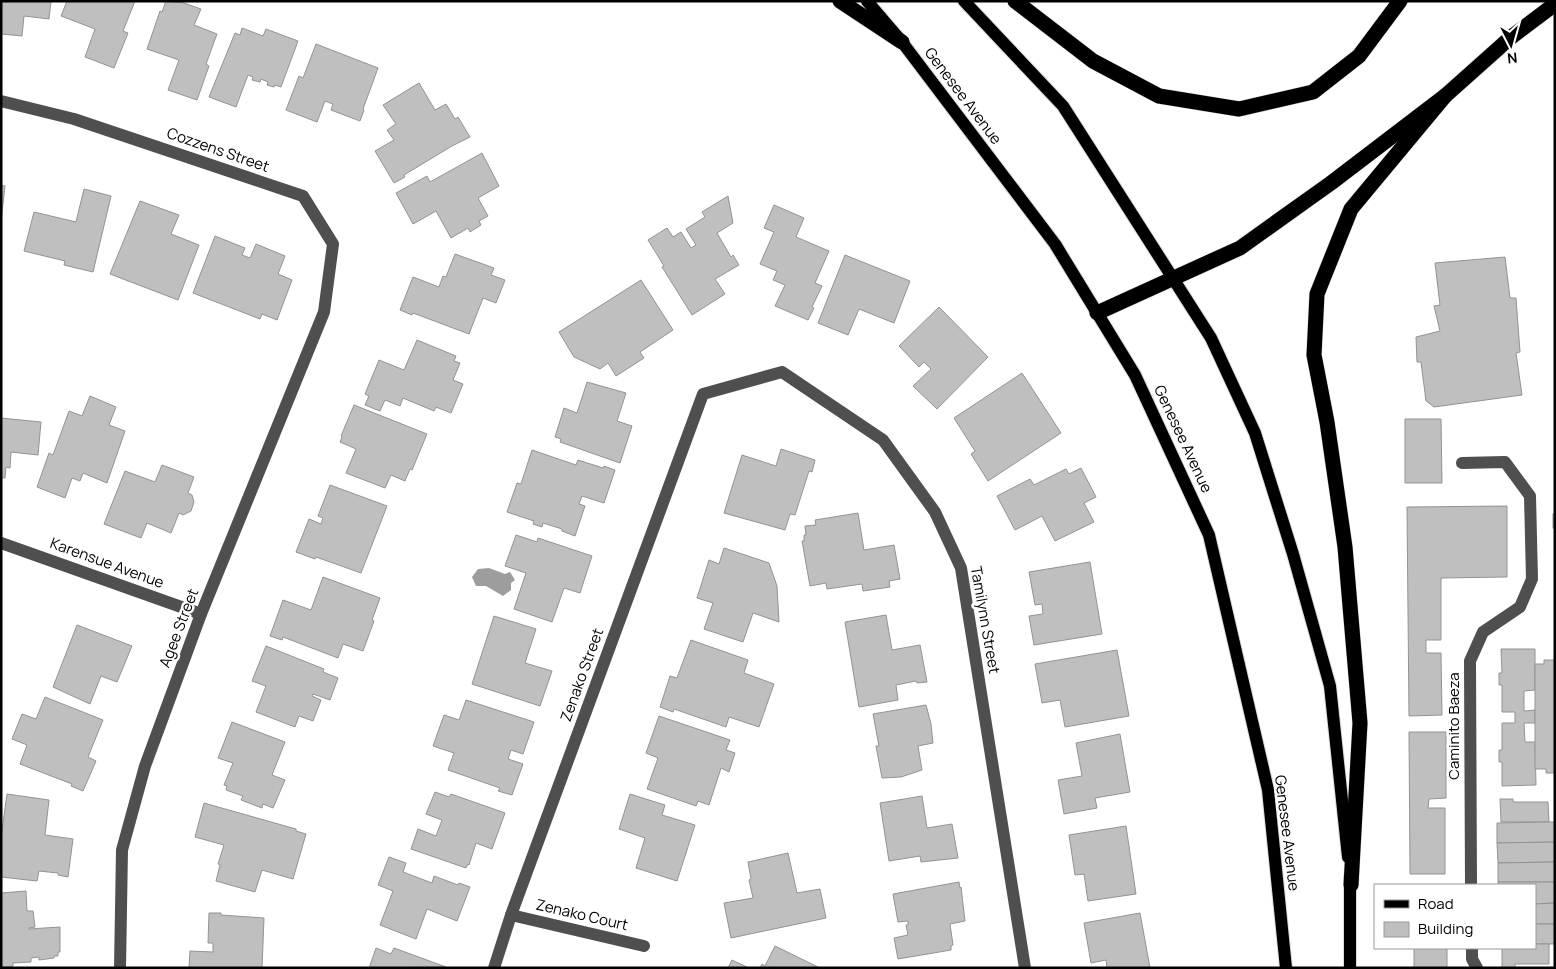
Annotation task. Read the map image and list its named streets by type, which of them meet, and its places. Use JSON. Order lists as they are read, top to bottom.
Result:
{
  "streets": {
    "main road": ["Genesee Avenue"],
    "street": [
      "Cozzens Street",
      "Karensue Avenue",
      "Tamilynn Street",
      "Agee Street",
      "Zenako Street",
      "Caminito Baeza",
      "Zenako Court"
    ]
  },
  "crossings": [
    ["Cozzens Street", "Agee Street"],
    ["Karensue Avenue", "Agee Street"],
    ["Tamilynn Street", "Zenako Street"],
    ["Zenako Street", "Zenako Court"]
  ],
  "legend": ["Road", "Building"],
  "north": "bottom"
}
